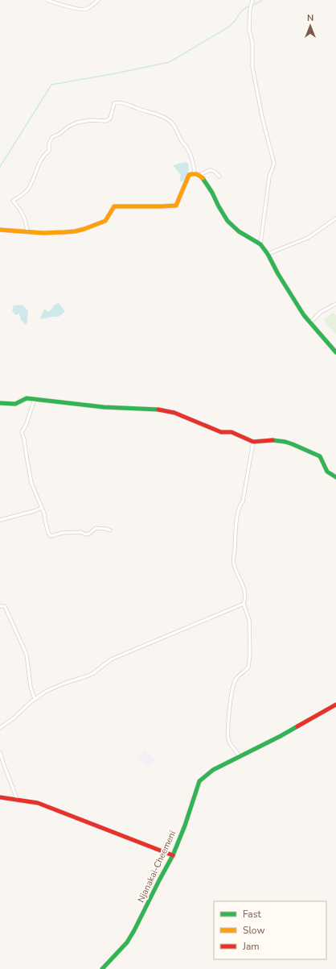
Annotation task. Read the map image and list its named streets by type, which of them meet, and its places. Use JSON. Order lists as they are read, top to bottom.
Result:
{
  "streets": {
    "street": ["Njanakai-Cheemeni"]
  },
  "legend": ["Fast", "Slow", "Jam"],
  "north": "top"
}
